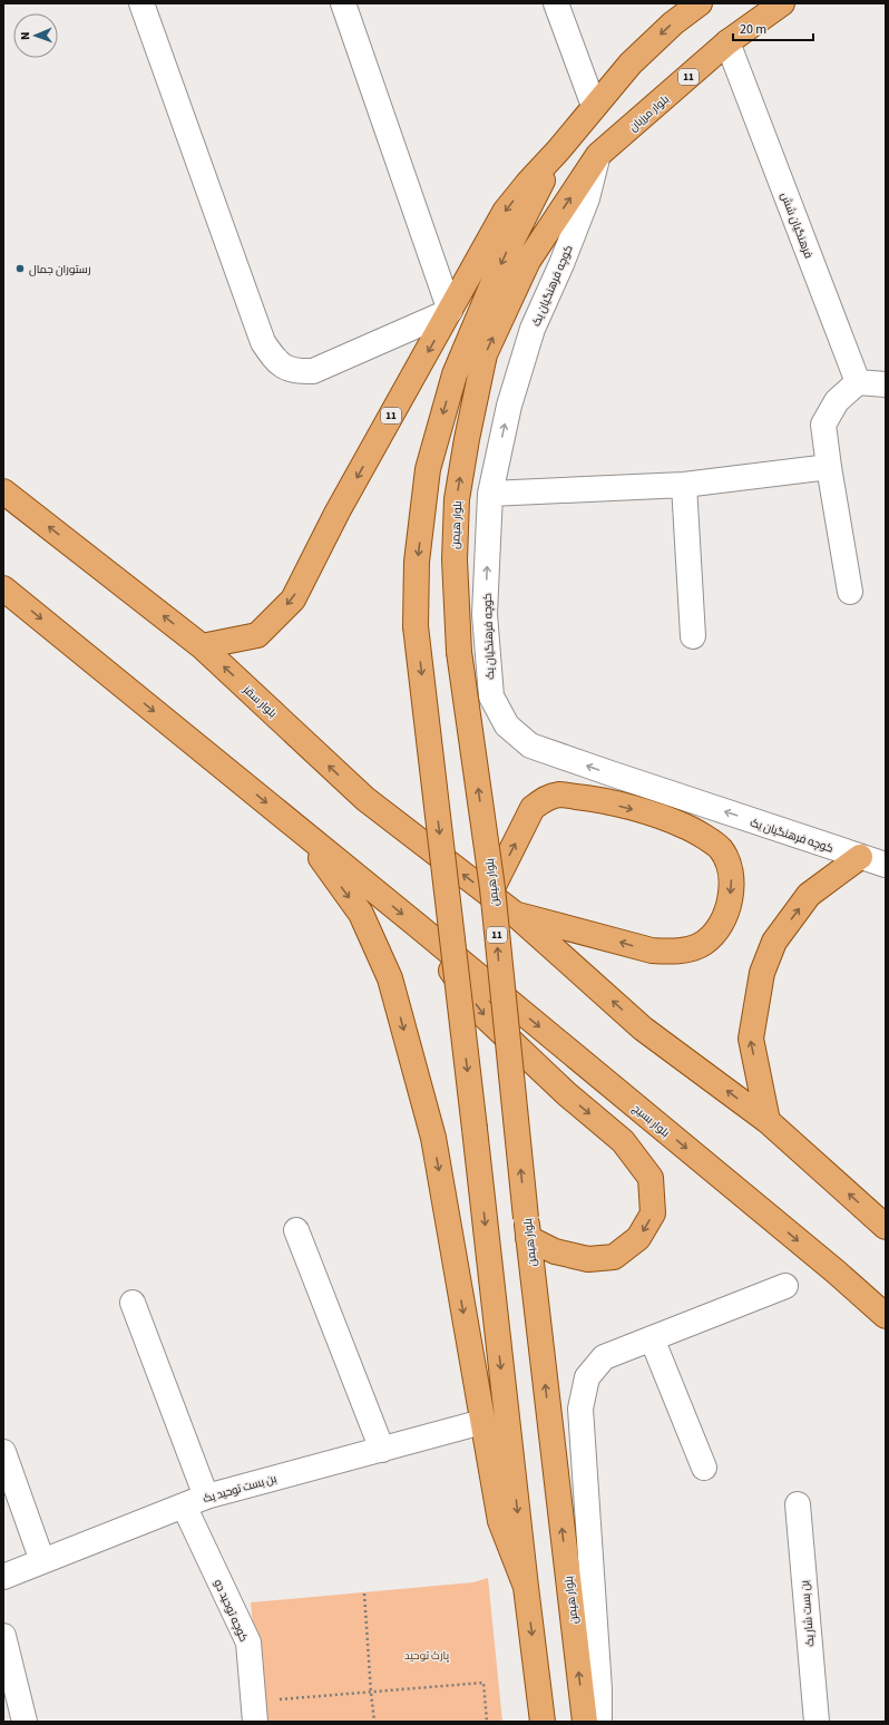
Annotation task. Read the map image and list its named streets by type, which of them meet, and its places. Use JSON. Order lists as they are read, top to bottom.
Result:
{
  "streets": {
    "main road": [
      "11",
      "بلوار مرزبان",
      "بلوار هیمن",
      "بلوار سقز",
      "بلوار بسیج"
    ],
    "street": [
      "فرهنگیان شش",
      "کوچه فرهنگیان یک",
      "بن بست توحید یک",
      "کوچه توحید دو",
      "بن بست شار یک"
    ]
  },
  "crossings": [
    ["11", "بلوار سقز"],
    ["بلوار مرزبان", "فرهنگیان شش"],
    ["بلوار مرزبان", "کوچه فرهنگیان یک"],
    ["بلوار مرزبان", "بلوار هیمن"],
    ["کوچه فرهنگیان یک", "بلوار هیمن"],
    ["بن بست توحید یک", "کوچه توحید دو"]
  ],
  "parks": ["پارک توحید"],
  "places": ["رستوران جمال"],
  "scale_bar": "20 m",
  "north": "left"
}
